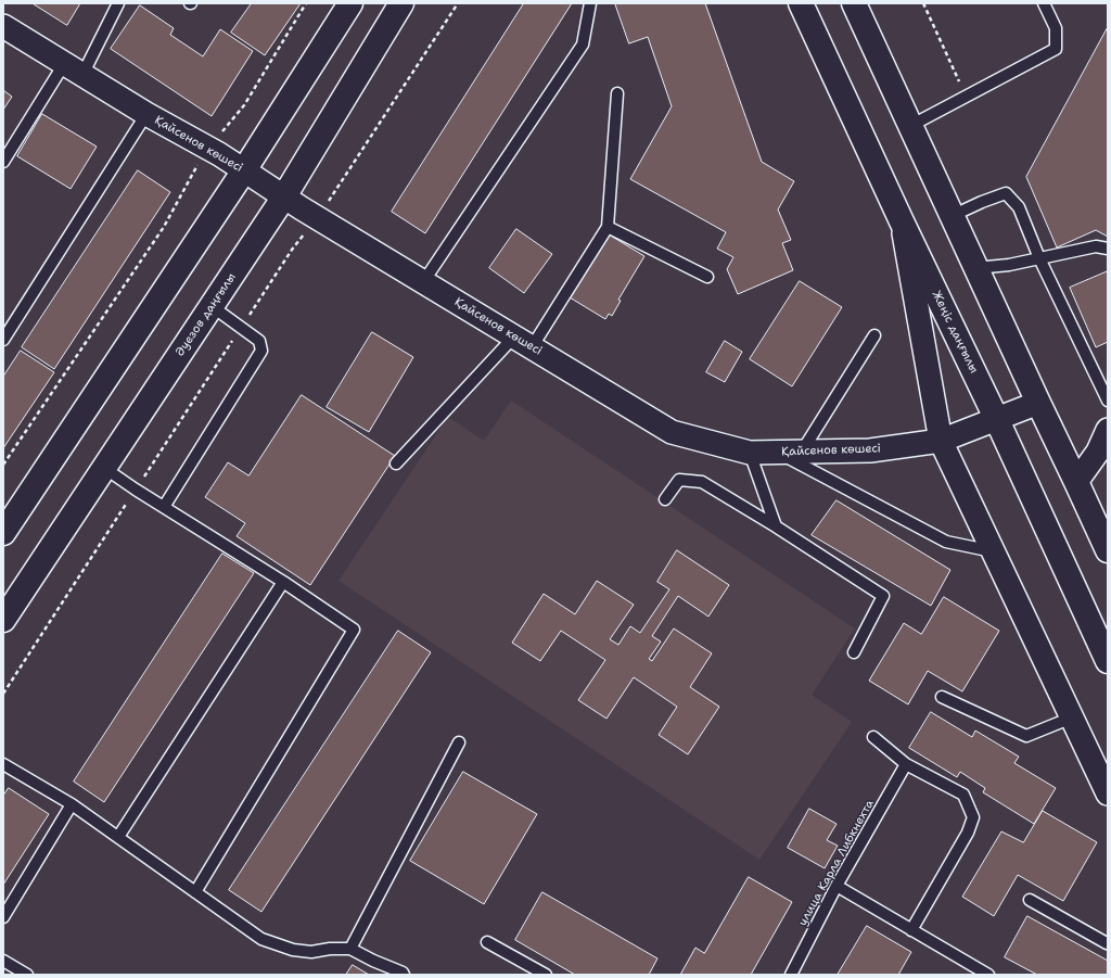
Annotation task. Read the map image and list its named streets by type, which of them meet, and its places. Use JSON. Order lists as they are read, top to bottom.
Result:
{
  "streets": {
    "main road": ["Әуезов даңғылы", "Жеңіс даңғылы"],
    "street": ["Қайсенов көшесі"],
    "lane": ["улица Карла Либкнехта"]
  },
  "crossings": [
    ["Қайсенов көшесі", "Әуезов даңғылы"],
    ["Қайсенов көшесі", "Жеңіс даңғылы"]
  ]
}
